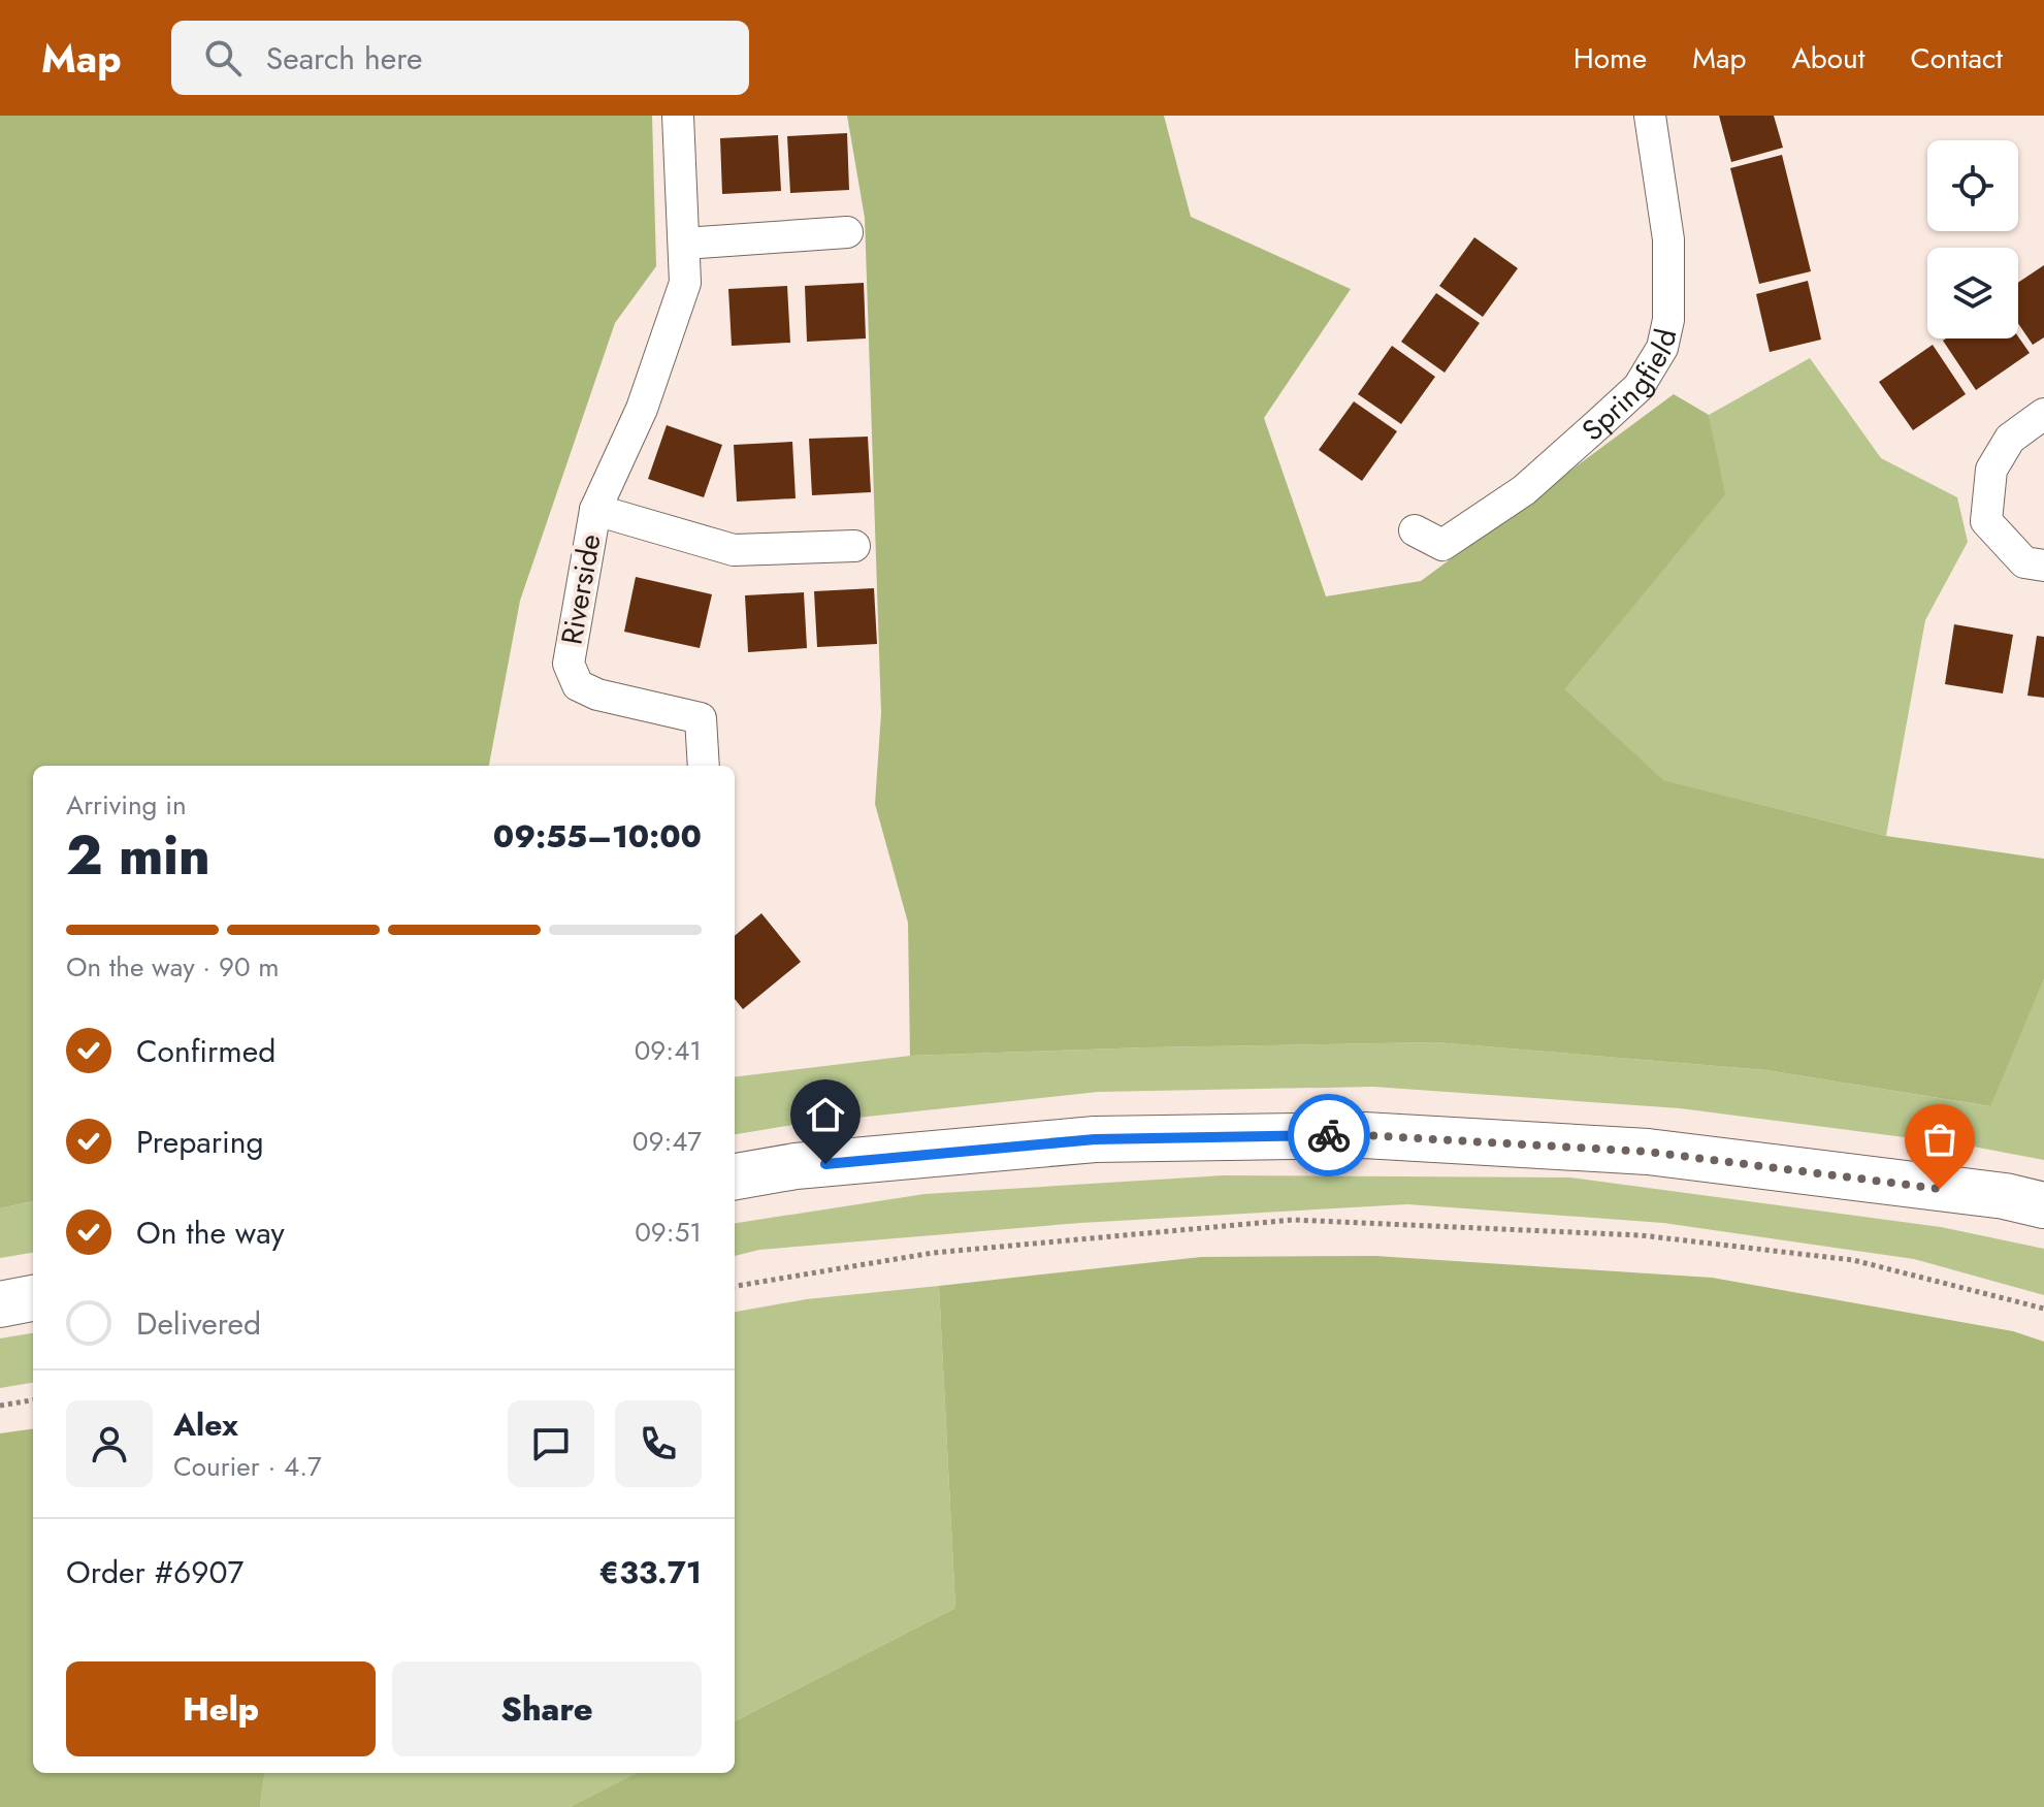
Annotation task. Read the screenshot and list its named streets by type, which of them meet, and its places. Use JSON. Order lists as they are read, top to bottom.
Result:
{
  "streets": {
    "street": ["Springfield", "Riverside"]
  },
  "page": {
    "header": "Map",
    "search": "Search here",
    "nav": [
      "Home",
      "Map",
      "About",
      "Contact"
    ],
    "heading": ["2 min", "Arriving in", "09:55–10:00"],
    "panel": [
      "Alex",
      "Courier · 4.7",
      "Order #6907",
      "€33.71"
    ],
    "bar": "On the way · 90 m",
    "list": [
      ["Confirmed", "09:41"],
      ["Preparing", "09:47"],
      ["On the way", "09:51"],
      "Delivered"
    ],
    "buttons": ["Help", "Share"]
  }
}
